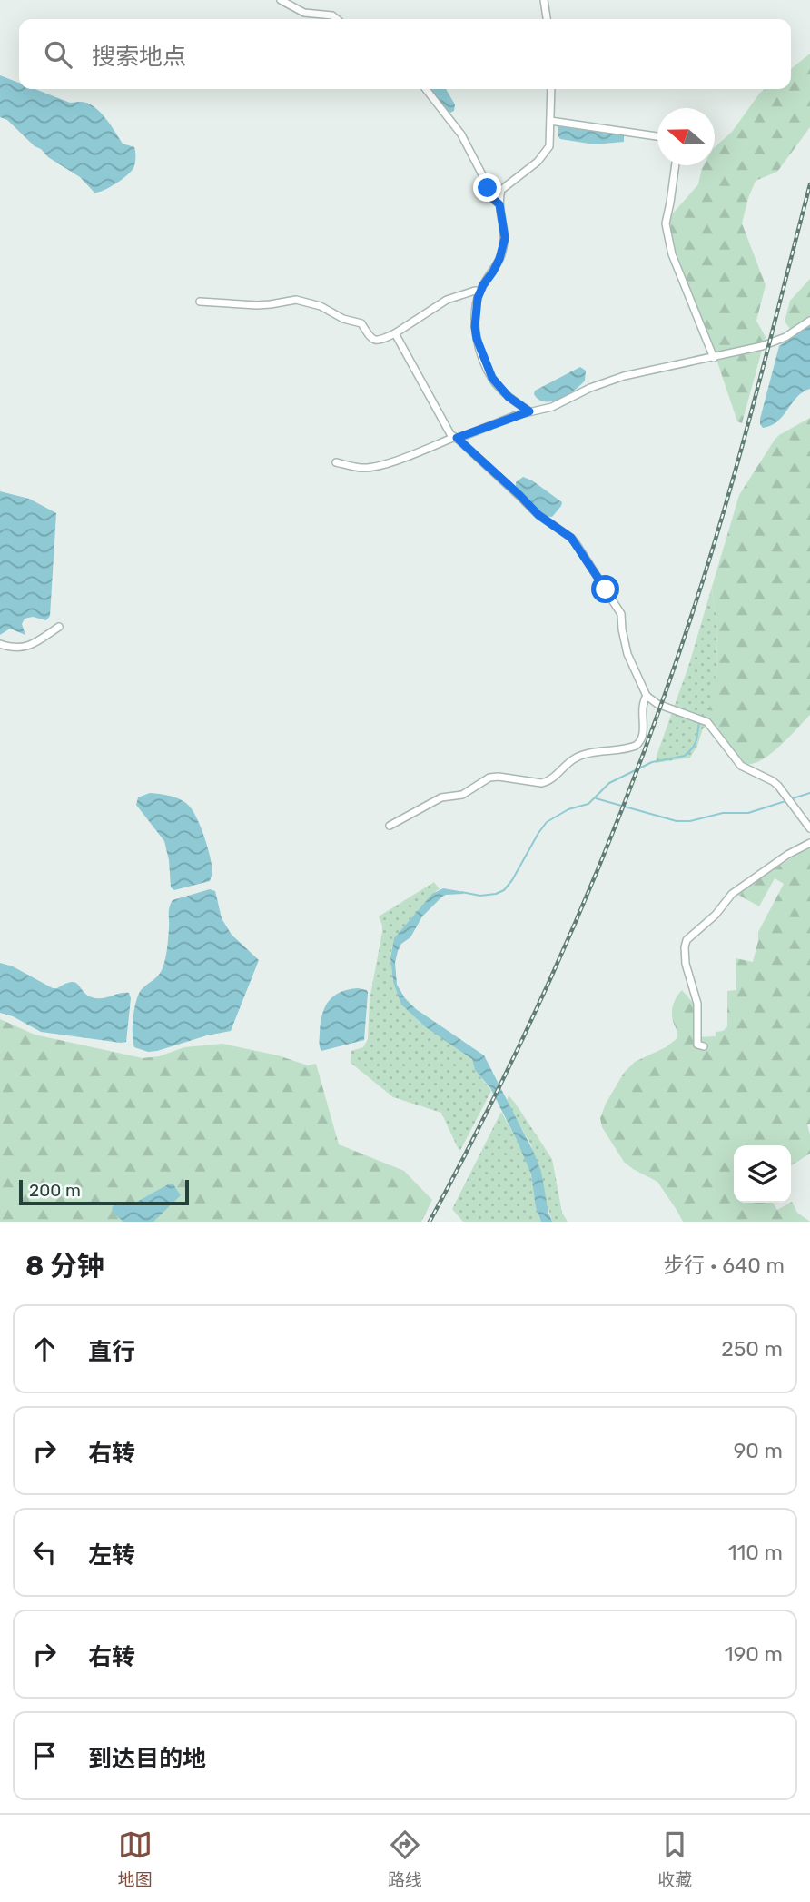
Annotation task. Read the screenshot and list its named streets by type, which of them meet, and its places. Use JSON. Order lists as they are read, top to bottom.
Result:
{
  "scale_bar": "200 m",
  "north": "left",
  "page": {
    "search": "搜索地点",
    "scale": "200 m",
    "heading": ["8 分钟", "步行 · 640 m"],
    "list": [
      ["直行", "250 m"],
      ["右转", "90 m"],
      ["左转", "110 m"],
      ["右转", "190 m"],
      "到达目的地"
    ],
    "nav": ["地图", "路线", "收藏"]
  }
}
